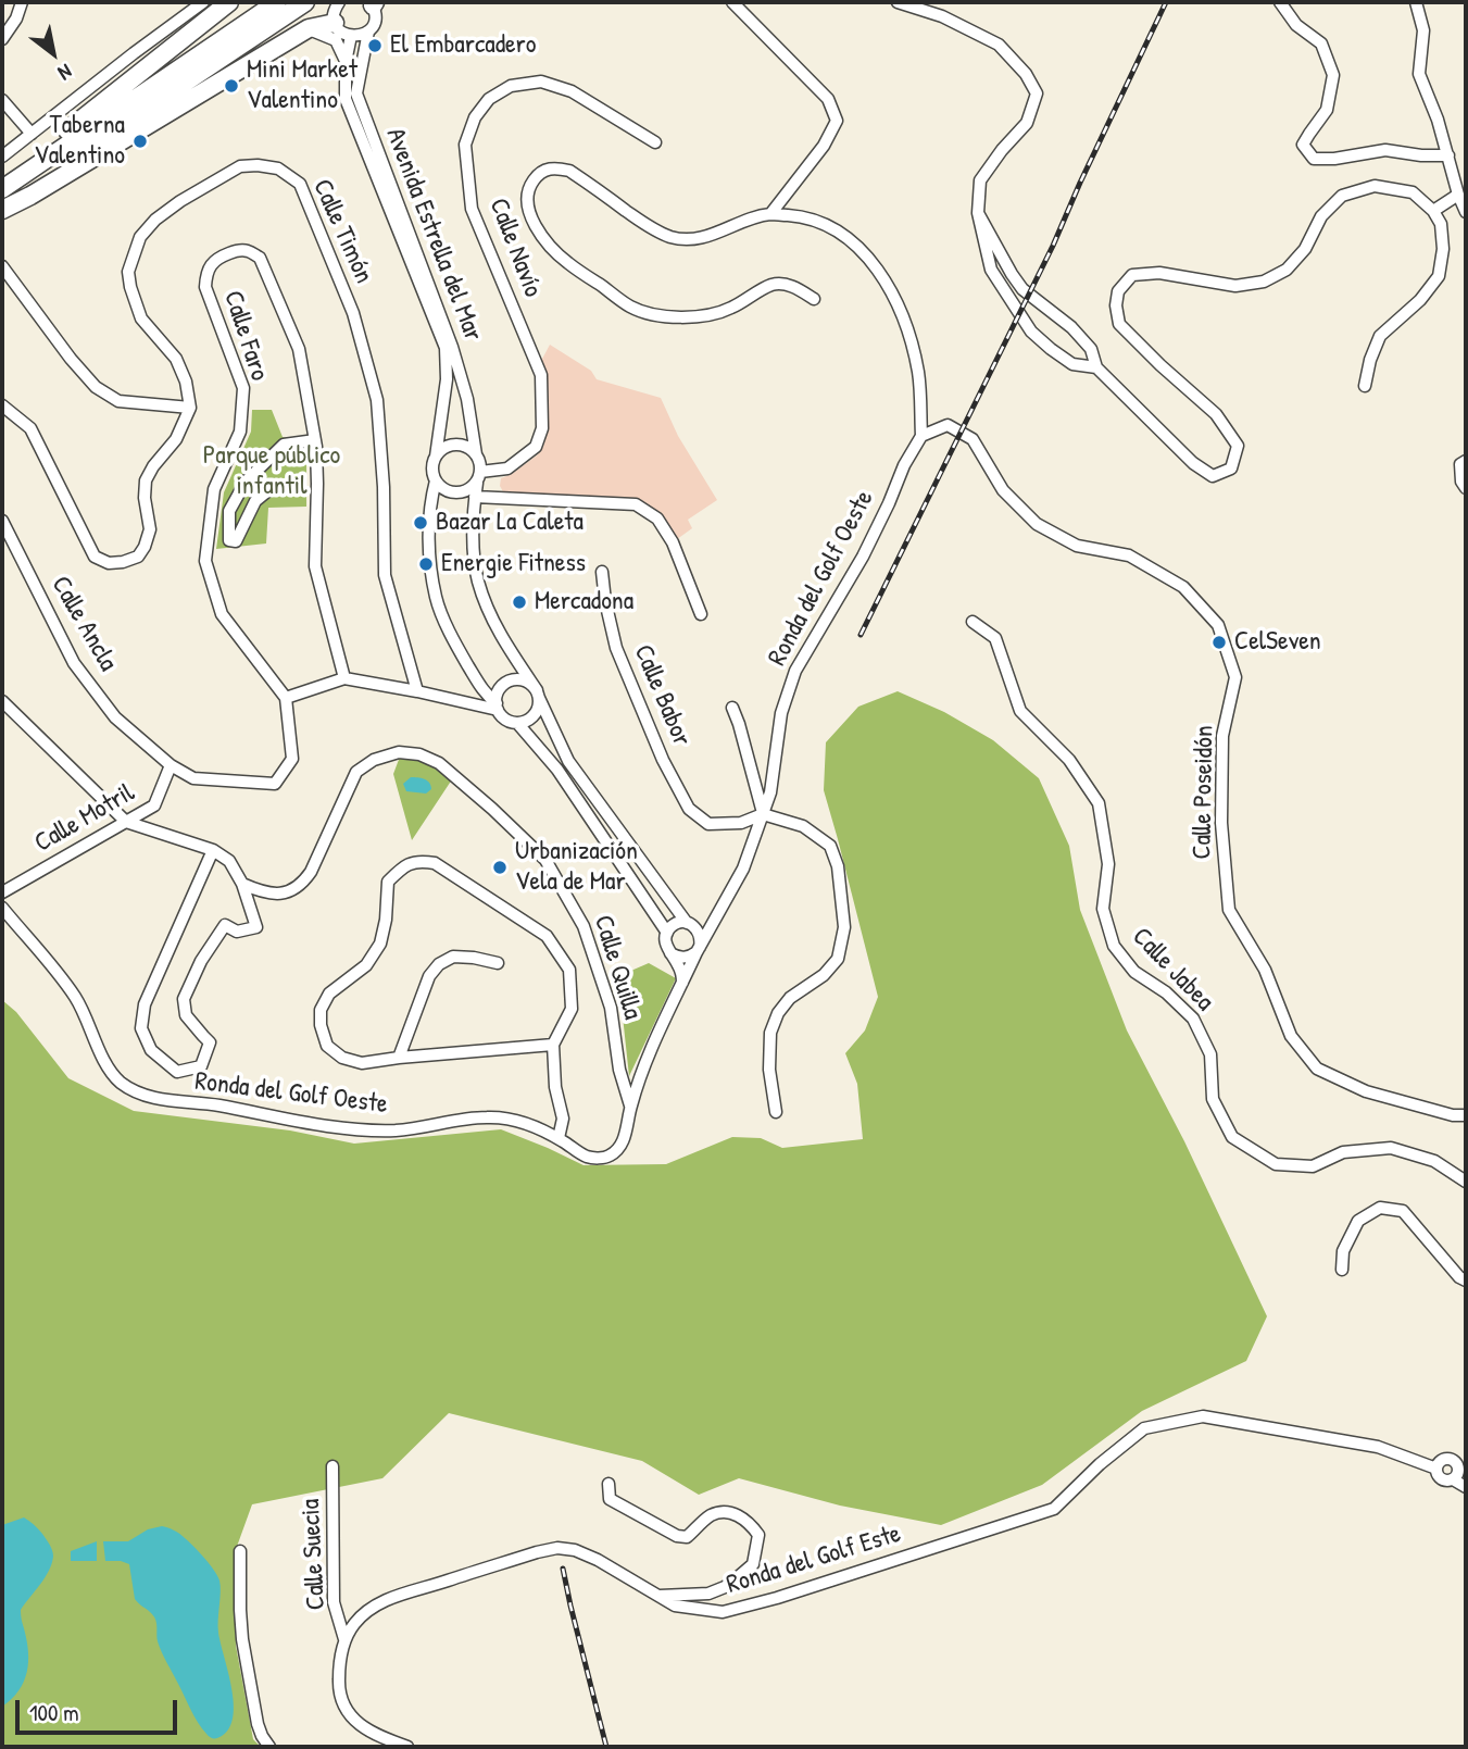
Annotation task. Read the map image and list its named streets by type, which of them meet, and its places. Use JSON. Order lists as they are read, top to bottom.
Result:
{
  "streets": {
    "street": [
      "Calle Timón",
      "Avenida Estrella del Mar",
      "Calle Navío",
      "Calle Faro",
      "Ronda del Golf Oeste",
      "Calle Ancla",
      "Calle Babor",
      "Calle Poseidón",
      "Calle Motril",
      "Calle Quilla",
      "Calle Jabea",
      "Calle Suecia",
      "Ronda del Golf Este"
    ]
  },
  "crossings": [
    ["Avenida Estrella del Mar", "Calle Navío"],
    ["Calle Faro", "Calle Ancla"],
    ["Ronda del Golf Oeste", "Calle Babor"],
    ["Ronda del Golf Oeste", "Calle Poseidón"],
    ["Ronda del Golf Oeste", "Calle Quilla"],
    ["Calle Ancla", "Calle Motril"],
    ["Calle Suecia", "Ronda del Golf Este"]
  ],
  "parks": ["Parque público infantil"],
  "places": [
    "El Embarcadero",
    "Mini Market Valentino",
    "Taberna Valentino",
    "Bazar La Caleta",
    "Energie Fitness",
    "Mercadona",
    "CelSeven",
    "Urbanización Vela de Mar"
  ],
  "scale_bar": "100 m",
  "north": "bottom right"
}
